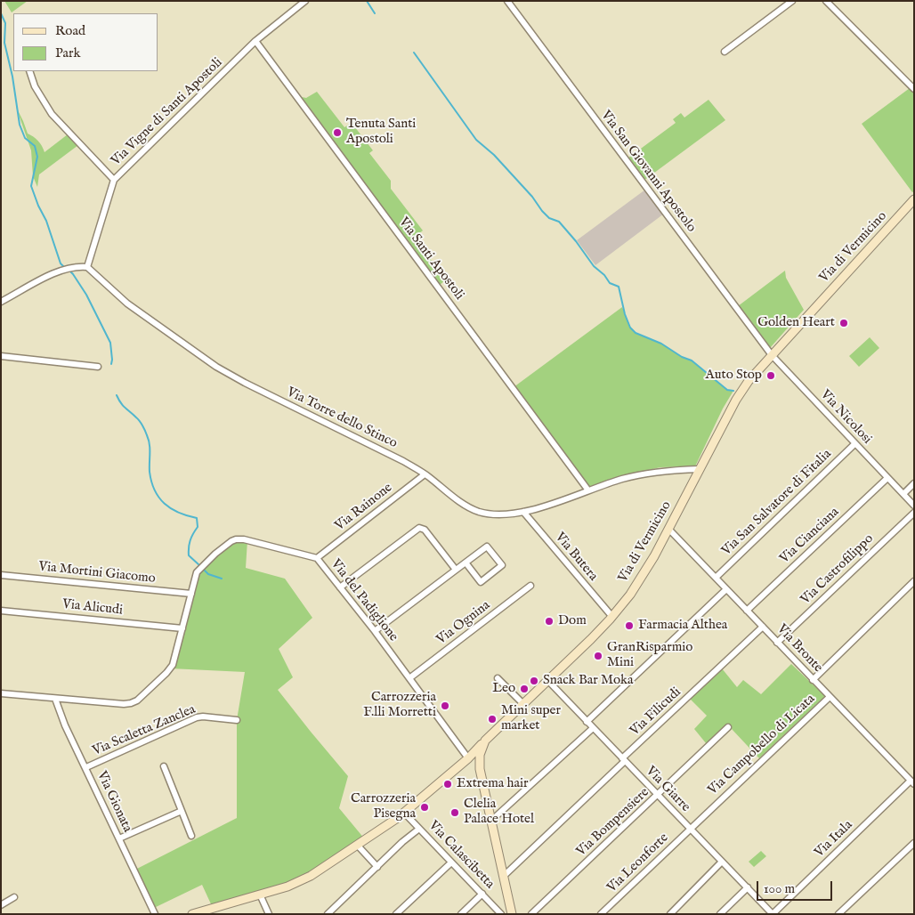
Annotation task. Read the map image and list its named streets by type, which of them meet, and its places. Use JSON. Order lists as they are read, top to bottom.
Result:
{
  "streets": {
    "main road": ["Via di Vermicino"],
    "street": [
      "Via Vigne di Santi Apostoli",
      "Via San Giovanni Apostolo",
      "Via Santi Apostoli",
      "Via Nicolosi",
      "Via Torre dello Stinco",
      "Via San Salvatore di Fitalia",
      "Via Rainone",
      "Via Cianciana",
      "Via Butera",
      "Via Castrofilippo",
      "Via Mortini Giacomo",
      "Via del Padiglione",
      "Via Alicudi",
      "Via Ognina",
      "Via Bronte",
      "Via Filicudi",
      "Via Scaletta Zanclea",
      "Via Campobello di Licata",
      "Via Giarre",
      "Via Gionata",
      "Via Bompensiere",
      "Via Itala",
      "Via Calascibetta",
      "Via Leonforte"
    ]
  },
  "crossings": [
    ["Via Vigne di Santi Apostoli", "Via Santi Apostoli"],
    ["Via Vigne di Santi Apostoli", "Via Torre dello Stinco"],
    ["Via San Giovanni Apostolo", "Via di Vermicino"],
    ["Via San Giovanni Apostolo", "Via Nicolosi"],
    ["Via di Vermicino", "Via Nicolosi"],
    ["Via di Vermicino", "Via Torre dello Stinco"],
    ["Via di Vermicino", "Via Butera"],
    ["Via di Vermicino", "Via Bronte"],
    ["Via di Vermicino", "Via Filicudi"],
    ["Via di Vermicino", "Via Giarre"],
    ["Via Santi Apostoli", "Via Torre dello Stinco"],
    ["Via Nicolosi", "Via San Salvatore di Fitalia"],
    ["Via Nicolosi", "Via Cianciana"],
    ["Via Torre dello Stinco", "Via Rainone"],
    ["Via Torre dello Stinco", "Via Butera"],
    ["Via San Salvatore di Fitalia", "Via Bronte"],
    ["Via Rainone", "Via del Padiglione"],
    ["Via Cianciana", "Via Bronte"],
    ["Via Castrofilippo", "Via Bronte"],
    ["Via Mortini Giacomo", "Via del Padiglione"],
    ["Via del Padiglione", "Via Alicudi"],
    ["Via del Padiglione", "Via Ognina"],
    ["Via del Padiglione", "Via Gionata"],
    ["Via Bronte", "Via Filicudi"],
    ["Via Bronte", "Via Campobello di Licata"],
    ["Via Bronte", "Via Itala"],
    ["Via Filicudi", "Via Giarre"],
    ["Via Scaletta Zanclea", "Via Gionata"],
    ["Via Campobello di Licata", "Via Giarre"],
    ["Via Campobello di Licata", "Via Leonforte"],
    ["Via Giarre", "Via Bompensiere"],
    ["Via Giarre", "Via Itala"],
    ["Via Giarre", "Via Leonforte"]
  ],
  "places": [
    "Tenuta Santi Apostoli",
    "Golden Heart",
    "Auto Stop",
    "Dom",
    "Farmacia Althea",
    "GranRisparmio Mini",
    "Snack Bar Moka",
    "Leo",
    "Carrozzeria F.lli Morretti",
    "Mini super market",
    "Extrema hair",
    "Carrozzeria Pisegna",
    "Clelia Palace Hotel"
  ],
  "legend": ["Road", "Park"],
  "scale_bar": "100 m"
}
